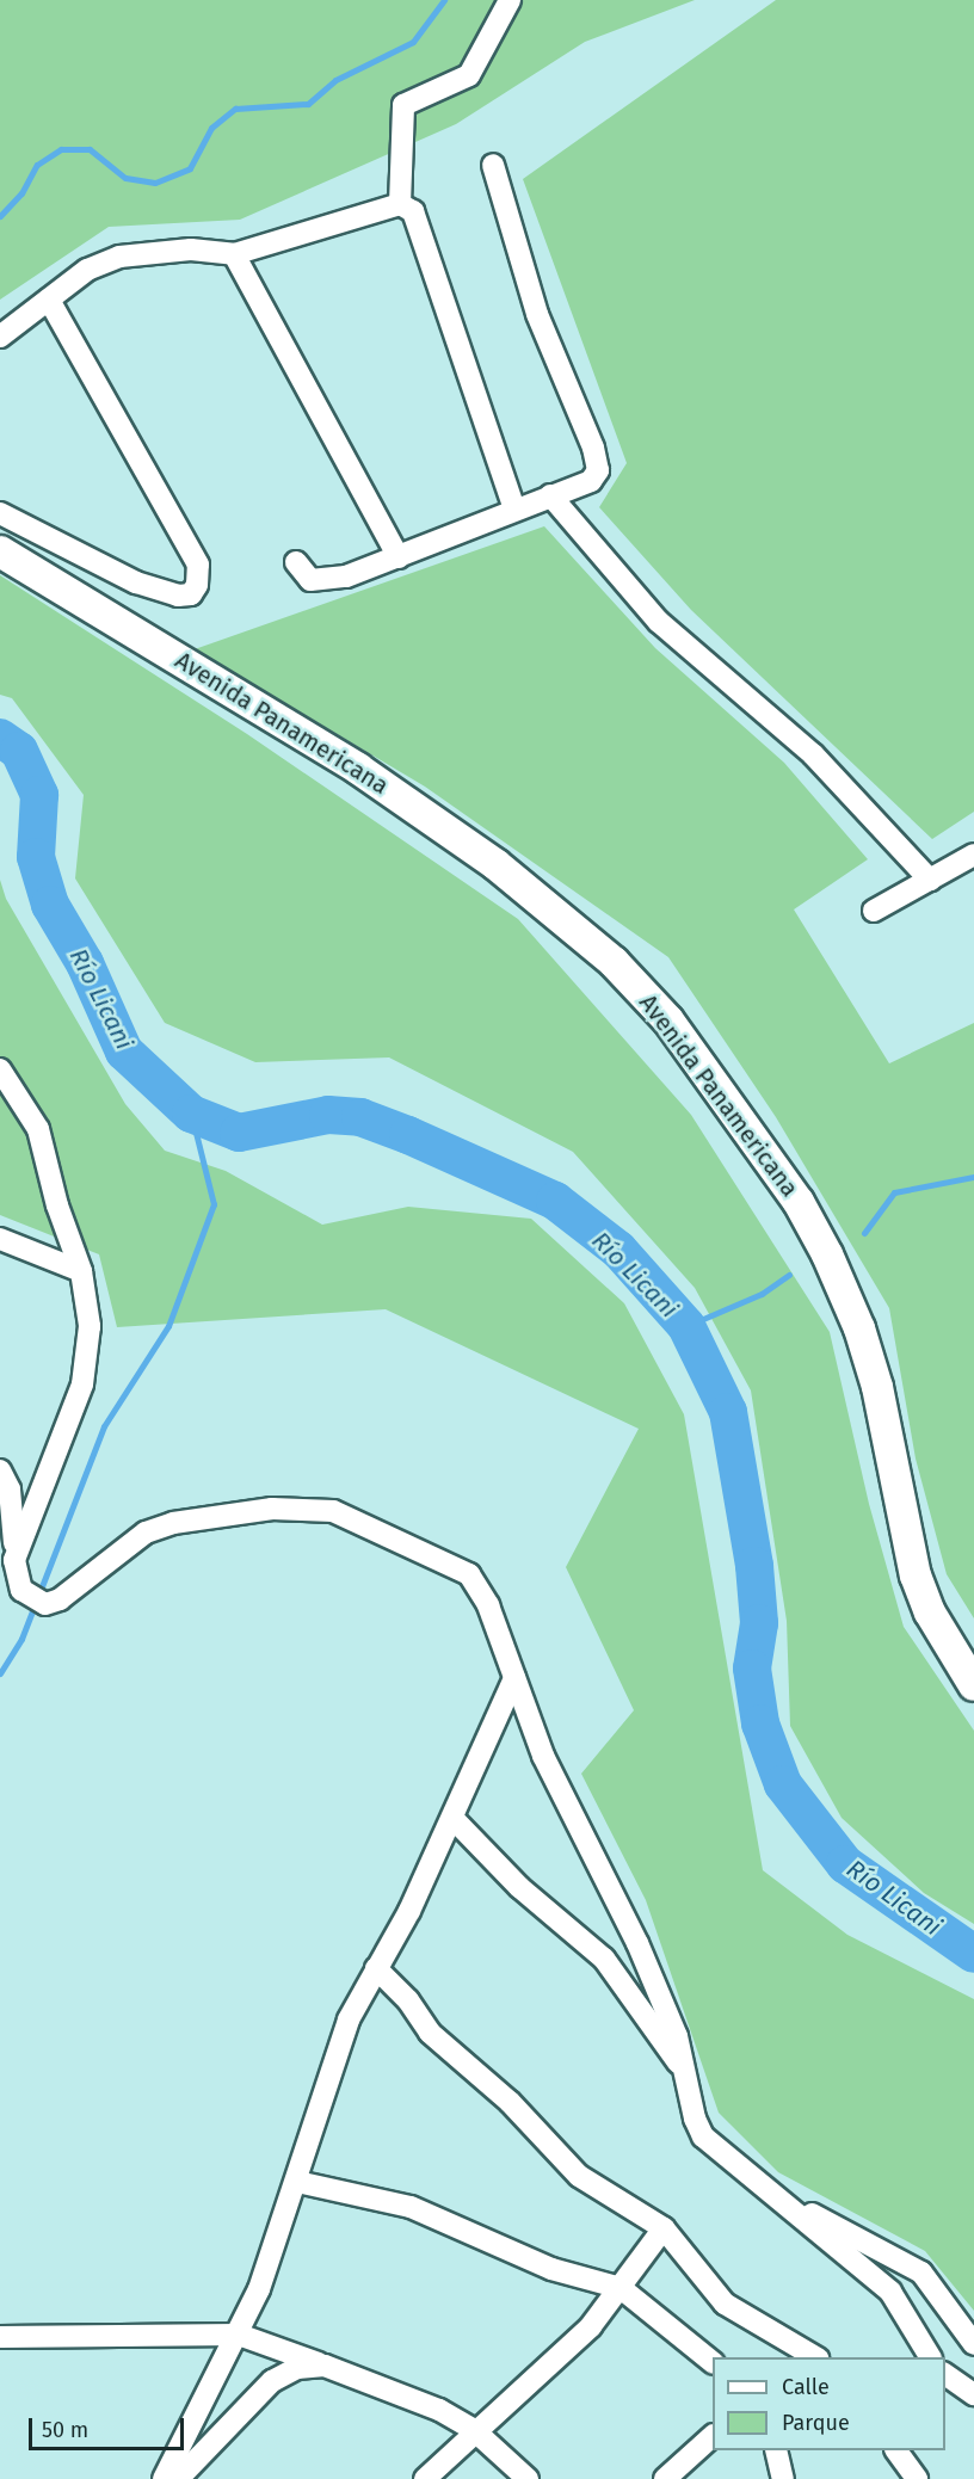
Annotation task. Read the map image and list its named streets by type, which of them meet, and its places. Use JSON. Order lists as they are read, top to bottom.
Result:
{
  "streets": {
    "main road": ["Avenida Panamericana"]
  },
  "water": ["Río Licani"],
  "legend": ["Calle", "Parque"],
  "scale_bar": "50 m"
}
